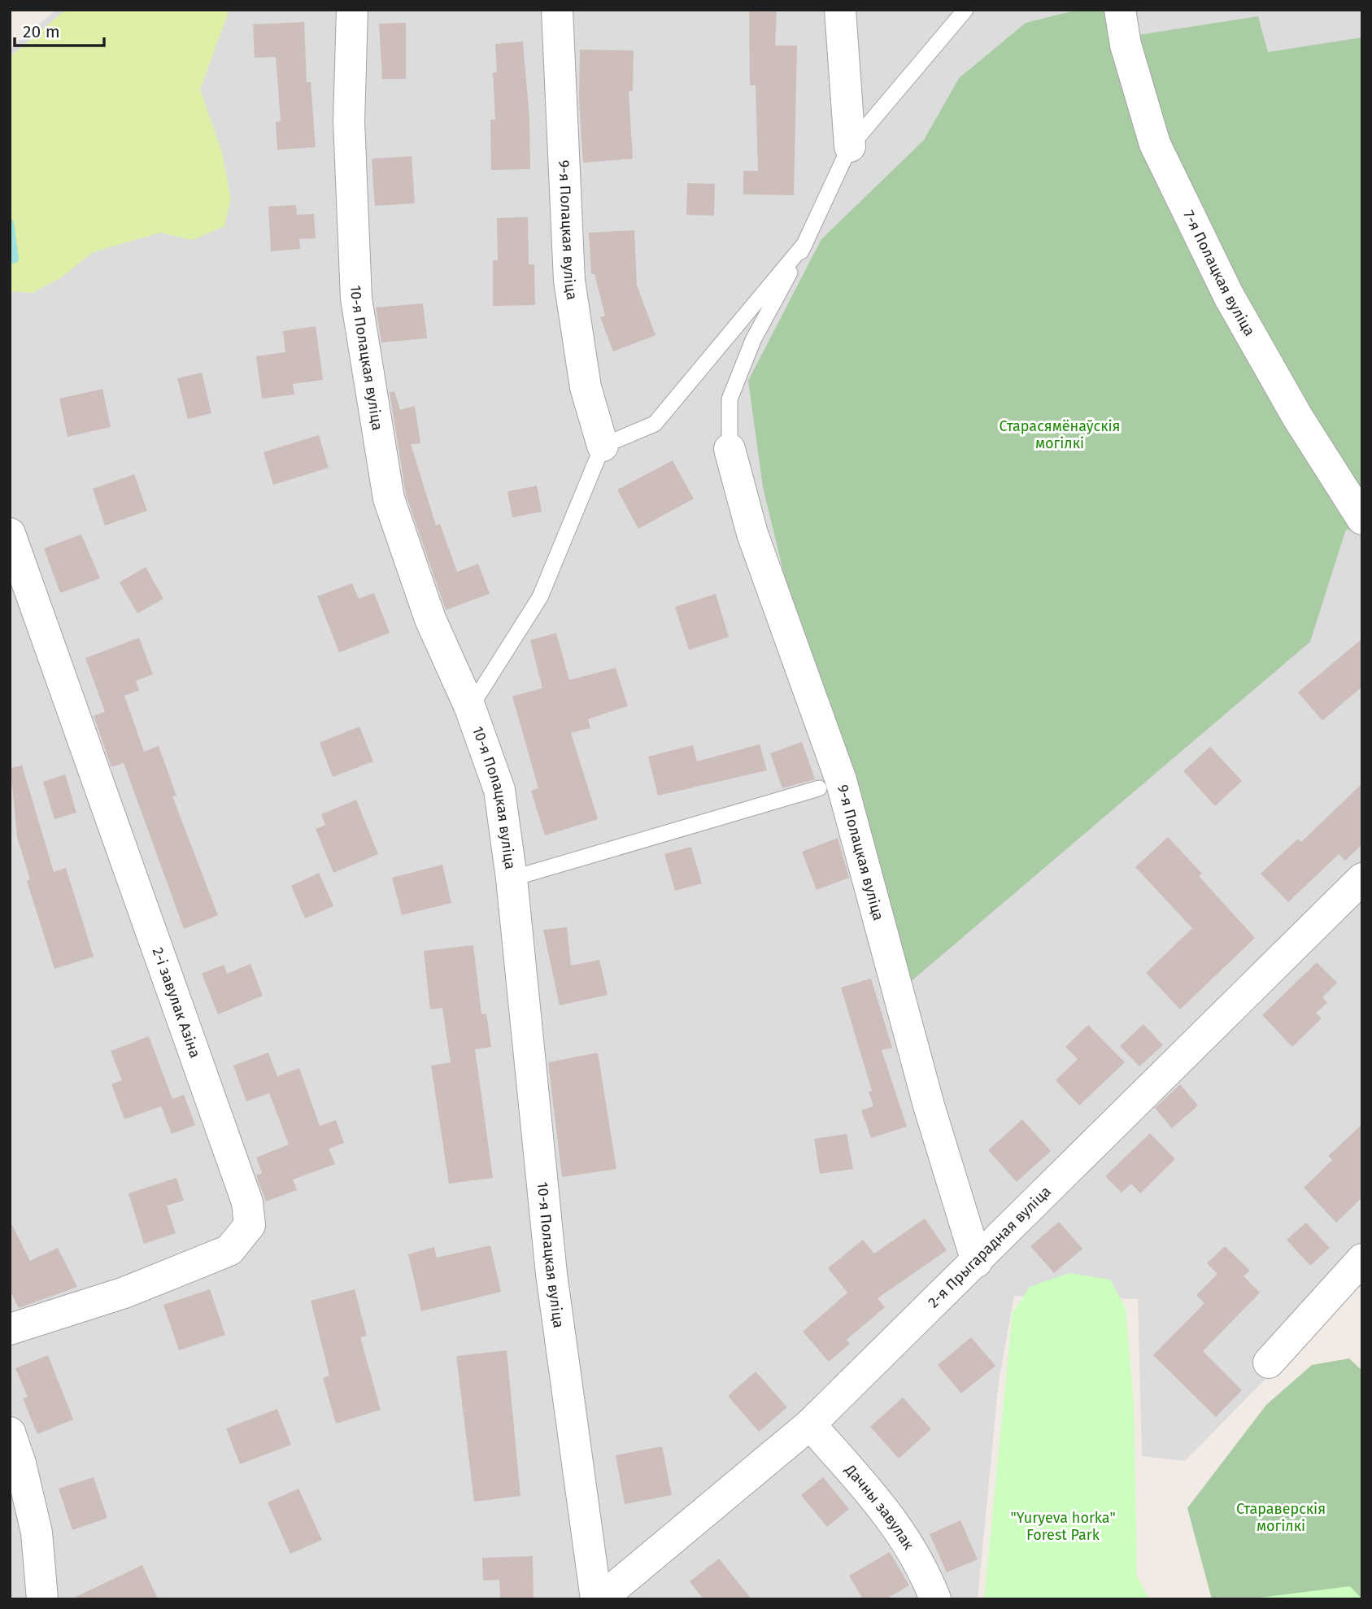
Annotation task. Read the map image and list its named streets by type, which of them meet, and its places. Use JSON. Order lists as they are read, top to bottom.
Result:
{
  "streets": {
    "street": [
      "9-я Полацкая вуліца",
      "7-я Полацкая вуліца",
      "10-я Полацкая вуліца",
      "2-і завулак Азіна",
      "2-я Прыгарадная вуліца",
      "Дачны завулак"
    ]
  },
  "crossings": [
    ["9-я Полацкая вуліца", "2-я Прыгарадная вуліца"],
    ["10-я Полацкая вуліца", "2-я Прыгарадная вуліца"],
    ["2-я Прыгарадная вуліца", "Дачны завулак"]
  ],
  "parks": ["Старасямёнаўскія могілкі", "Стараверскія могілкі", "\"Yuryeva horka\" Forest Park"],
  "scale_bar": "20 m"
}
